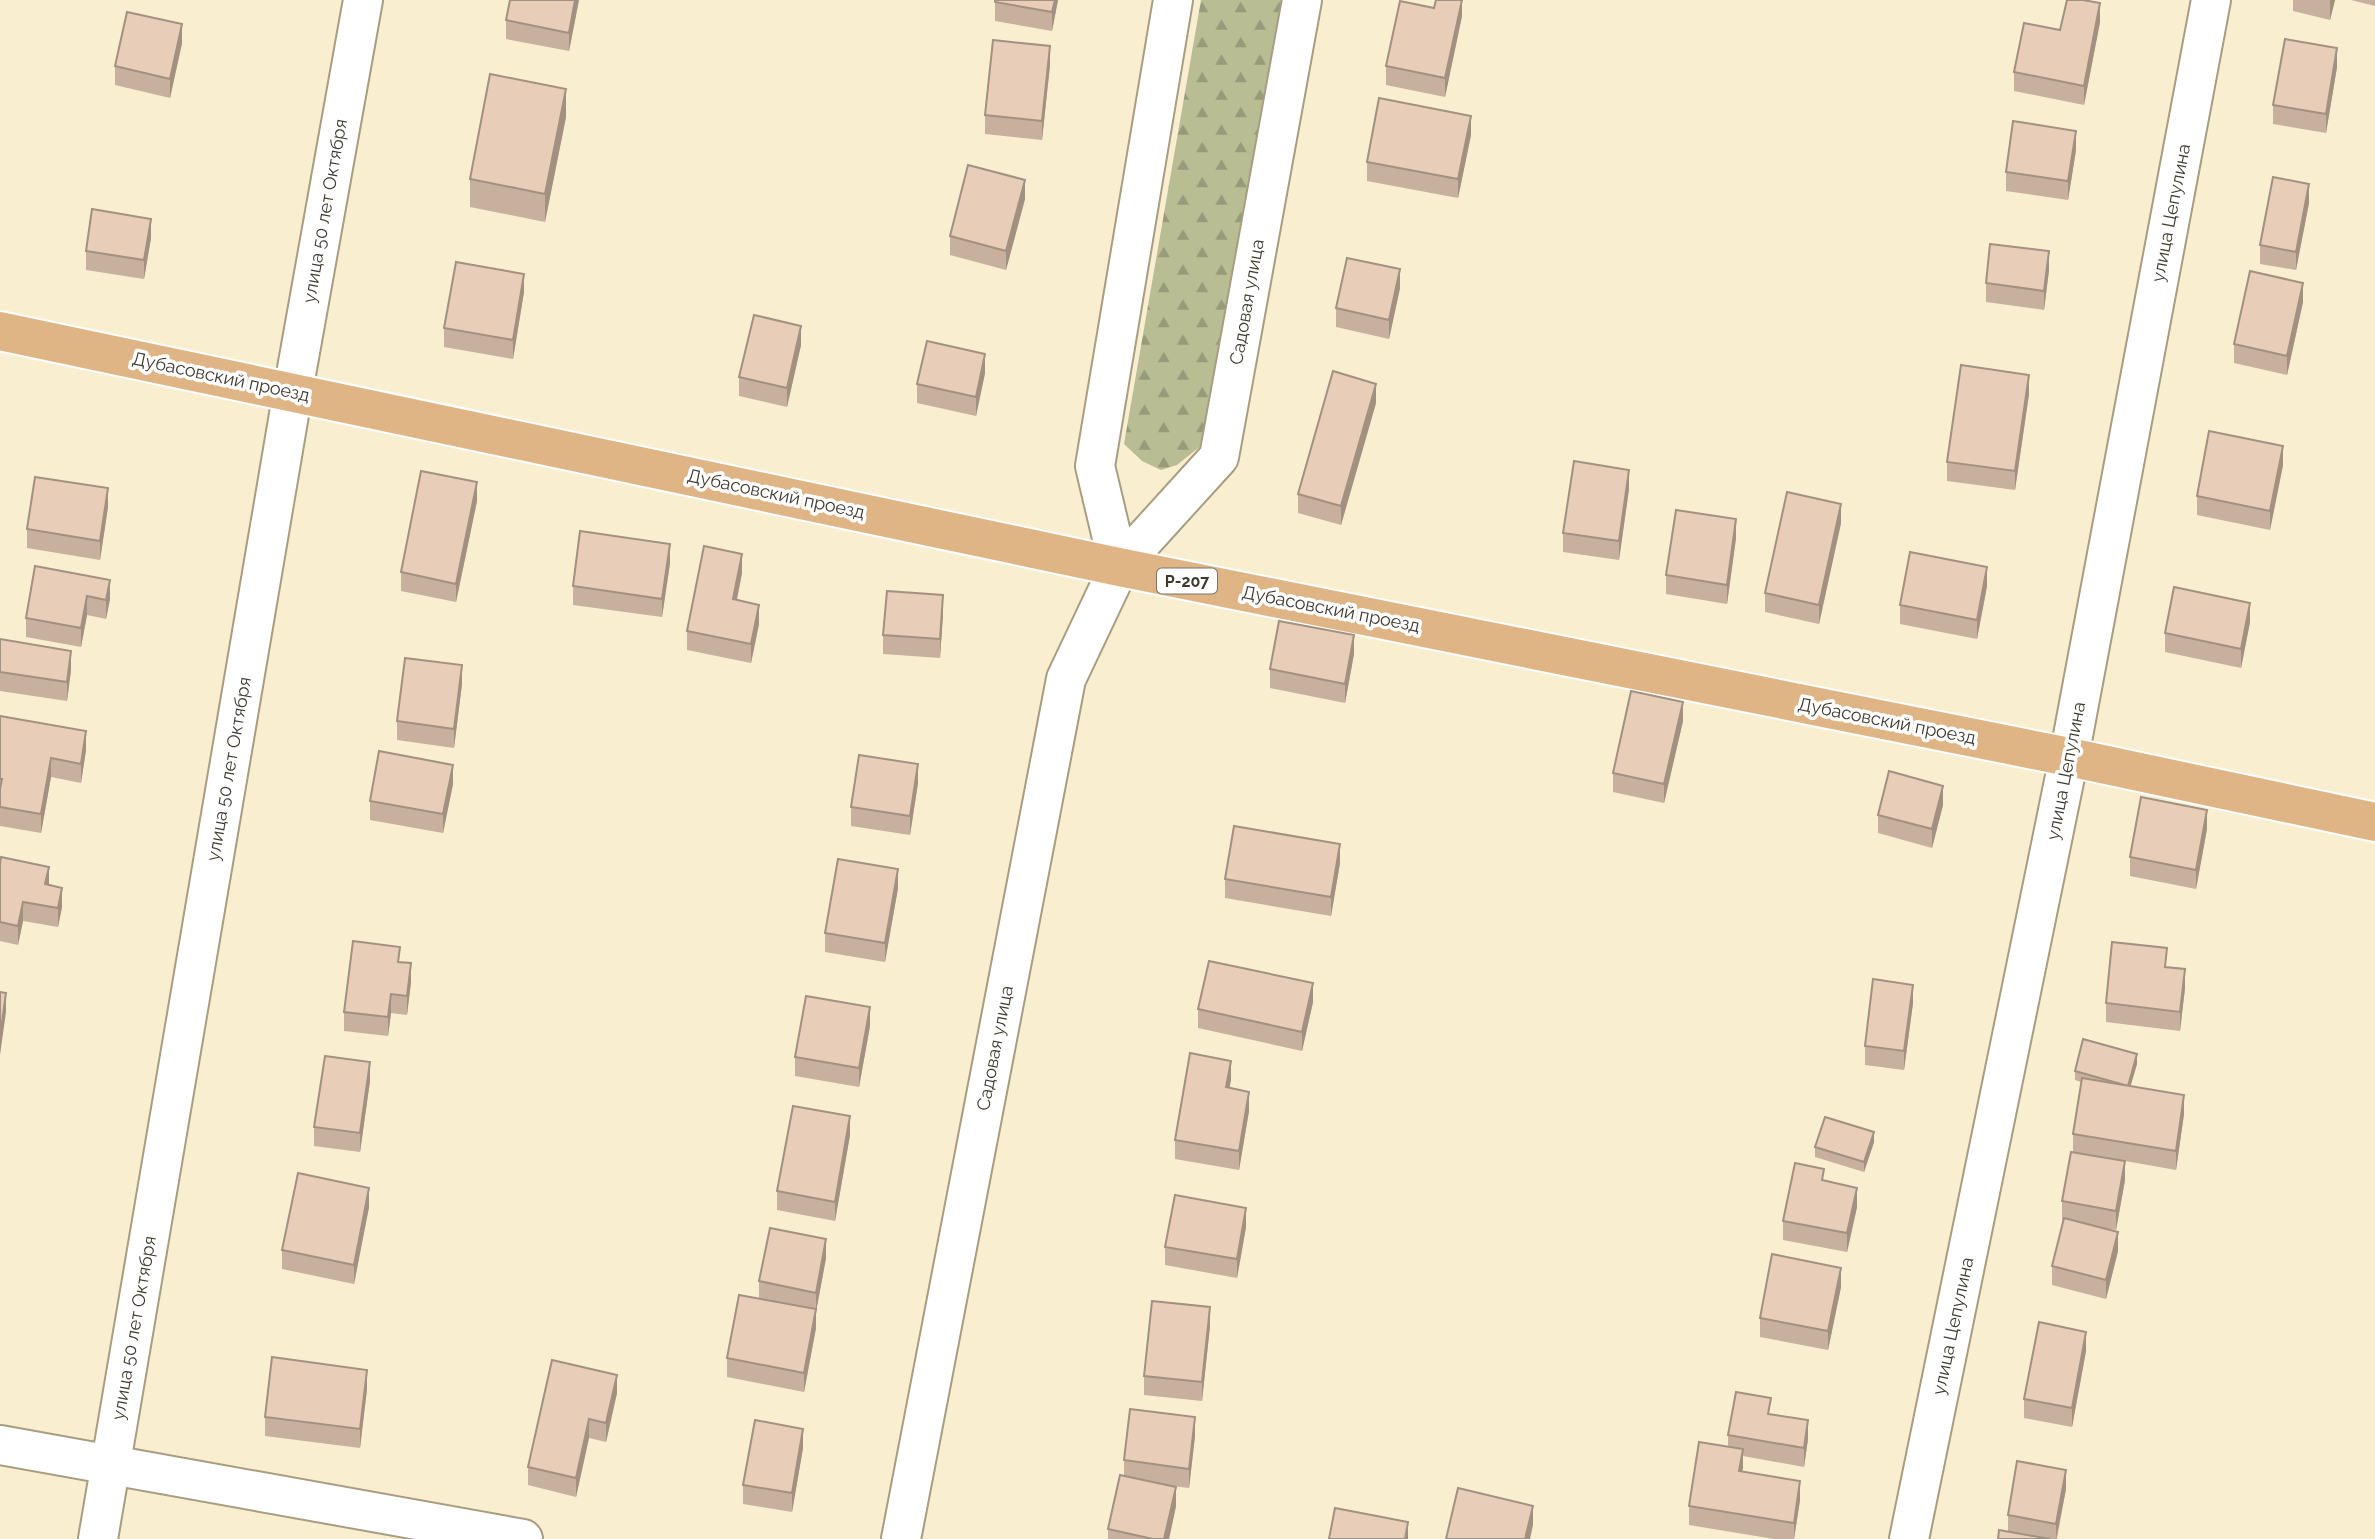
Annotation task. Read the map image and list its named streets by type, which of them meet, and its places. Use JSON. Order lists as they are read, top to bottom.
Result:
{
  "streets": {
    "main road": ["Дубасовский проезд", "Р-207"],
    "street": ["улица 50 лет Октября", "улица Цепулина", "Садовая улица"]
  },
  "crossings": [
    ["улица 50 лет Октября", "Дубасовский проезд"],
    ["улица Цепулина", "Дубасовский проезд"],
    ["Садовая улица", "Дубасовский проезд"]
  ]
}
